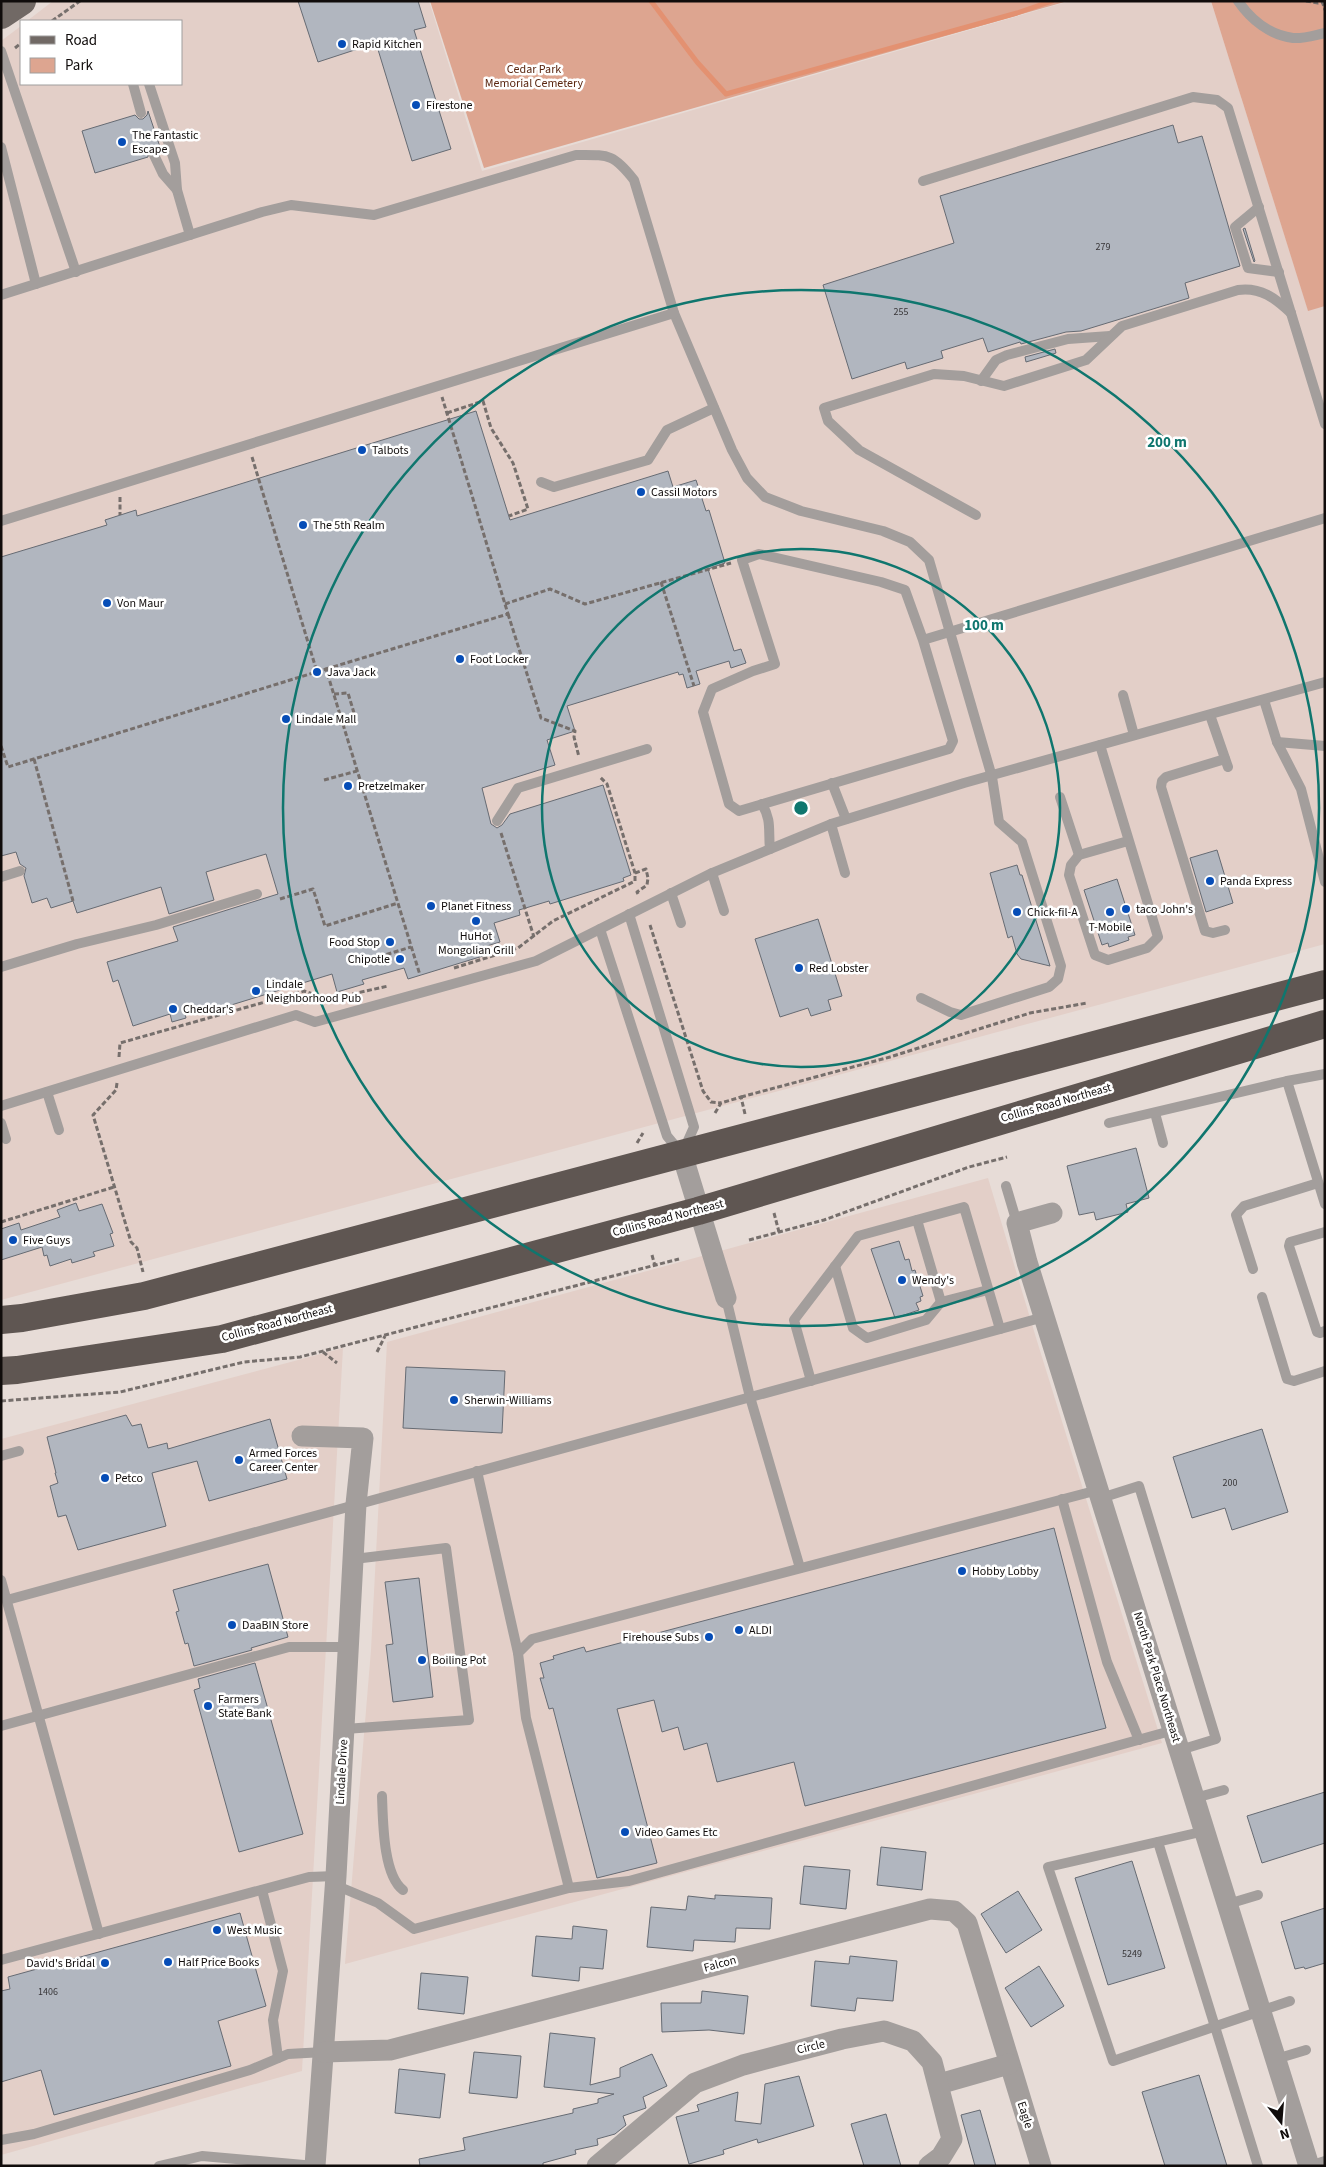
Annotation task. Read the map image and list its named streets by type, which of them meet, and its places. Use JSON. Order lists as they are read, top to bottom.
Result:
{
  "streets": {
    "highway": ["Collins Road Northeast"],
    "street": [
      "North Park Place Northeast",
      "Lindale Drive",
      "Falcon",
      "Circle",
      "Eagle"
    ]
  },
  "crossings": [
    ["Lindale Drive", "Falcon"],
    ["Falcon", "Eagle"]
  ],
  "parks": ["Cedar Park Memorial Cemetery"],
  "places": [
    "Rapid Kitchen",
    "Firestone",
    "The Fantastic Escape",
    "Talbots",
    "Cassil Motors",
    "The 5th Realm",
    "Von Maur",
    "Foot Locker",
    "Java Jack",
    "Lindale Mall",
    "Pretzelmaker",
    "Panda Express",
    "Planet Fitness",
    "taco John's",
    "Chick-fil-A",
    "T-Mobile",
    "HuHot Mongolian Grill",
    "Food Stop",
    "Chipotle",
    "Red Lobster",
    "Lindale Neighborhood Pub",
    "Cheddar's",
    "Five Guys",
    "Wendy's",
    "Sherwin-Williams",
    "Armed Forces Career Center",
    "Petco",
    "Hobby Lobby",
    "DaaBIN Store",
    "ALDI",
    "Firehouse Subs",
    "Boiling Pot",
    "Farmers State Bank",
    "Video Games Etc",
    "West Music",
    "Half Price Books",
    "David's Bridal"
  ],
  "house_numbers": [
    "279",
    "255",
    "200",
    "5249",
    "1406"
  ],
  "legend": ["Road", "Park"],
  "north": "bottom",
  "rings": ["200 m", "100 m"]
}
